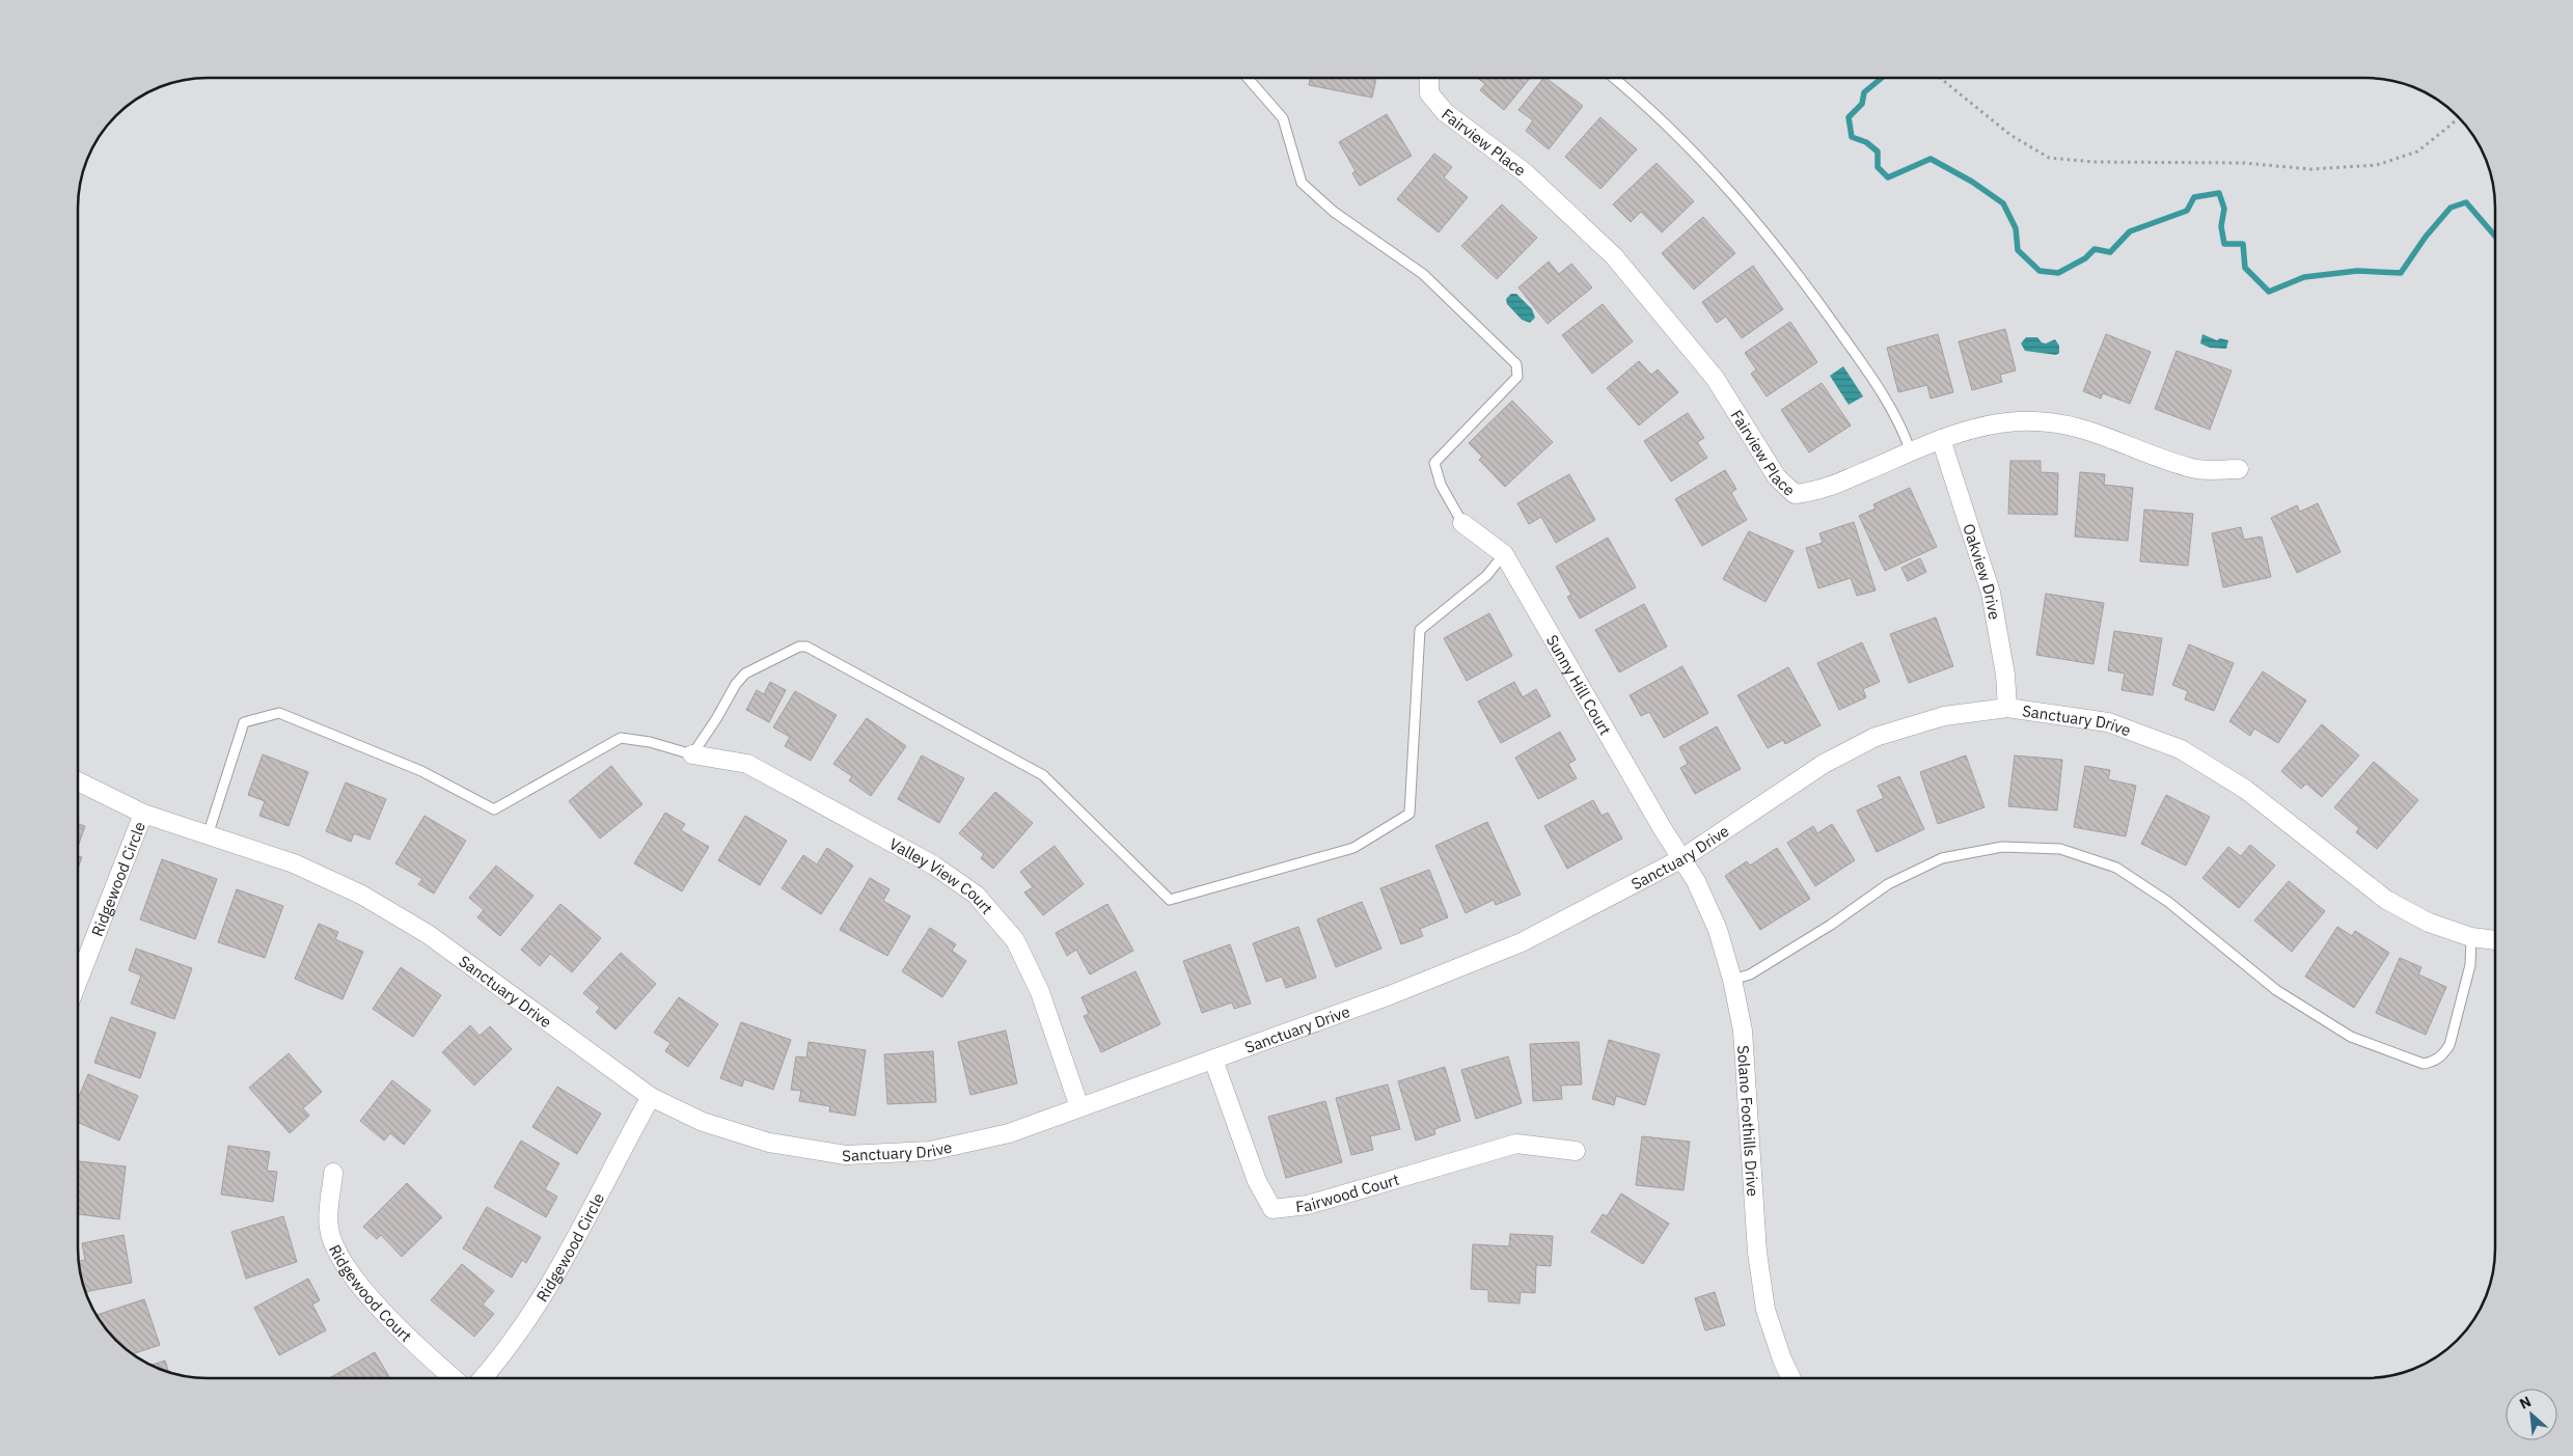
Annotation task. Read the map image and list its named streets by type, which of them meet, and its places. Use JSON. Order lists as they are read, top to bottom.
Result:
{
  "streets": {
    "street": [
      "Fairview Place",
      "Oakview Drive",
      "Sunny Hill Court",
      "Sanctuary Drive",
      "Valley View Court",
      "Ridgewood Circle",
      "Solano Foothills Drive",
      "Fairwood Court",
      "Ridgewood Court"
    ]
  },
  "crossings": [
    ["Fairview Place", "Oakview Drive"],
    ["Oakview Drive", "Sanctuary Drive"],
    ["Sunny Hill Court", "Sanctuary Drive"],
    ["Sunny Hill Court", "Solano Foothills Drive"],
    ["Sanctuary Drive", "Valley View Court"],
    ["Sanctuary Drive", "Ridgewood Circle"],
    ["Sanctuary Drive", "Solano Foothills Drive"],
    ["Sanctuary Drive", "Fairwood Court"]
  ],
  "north": "top left"
}
